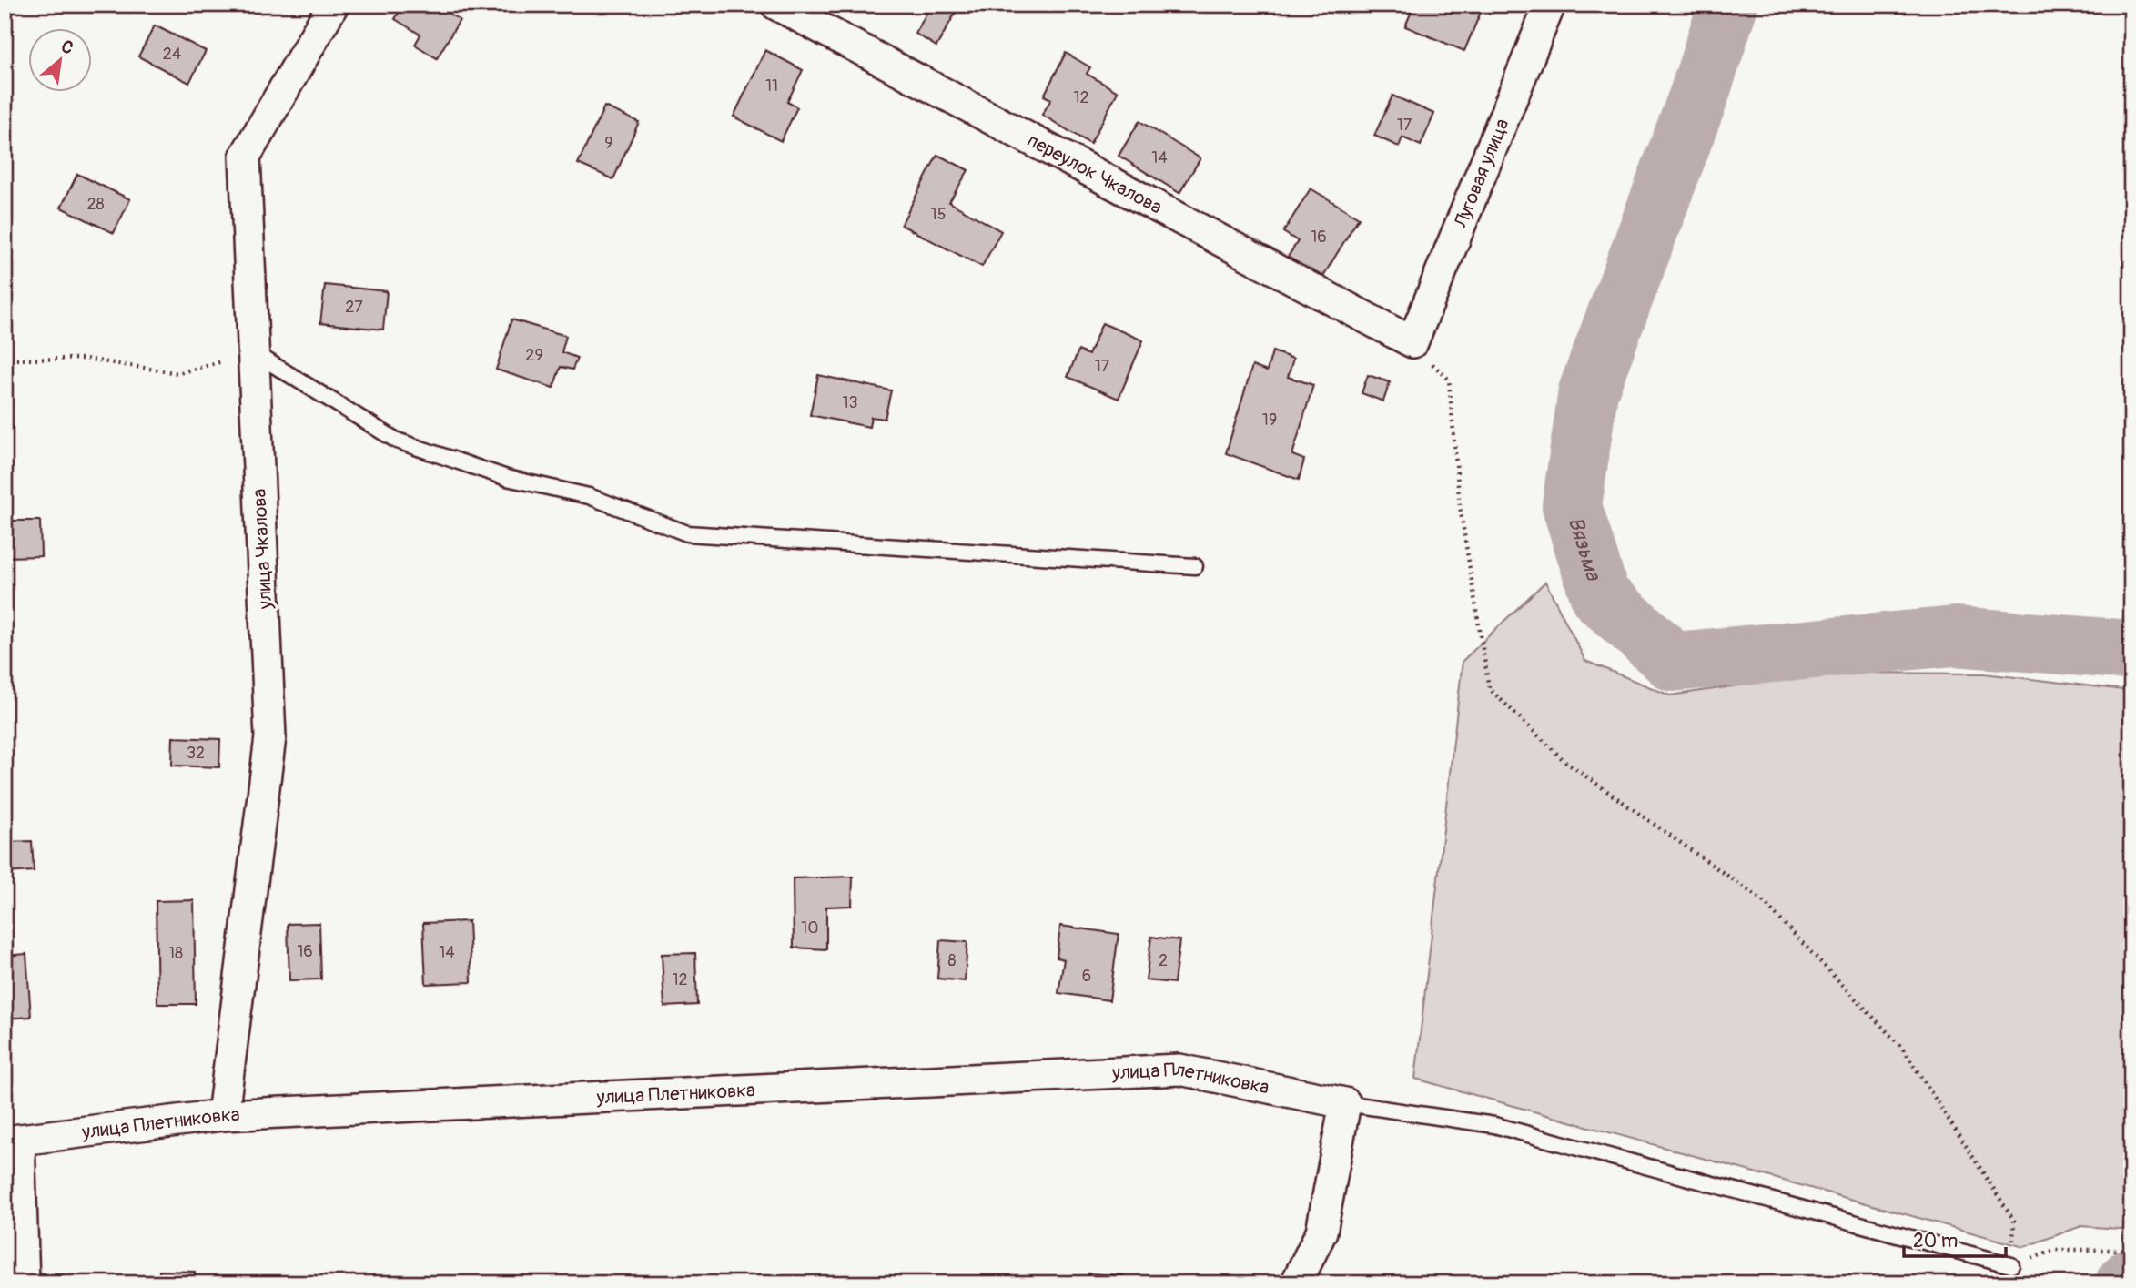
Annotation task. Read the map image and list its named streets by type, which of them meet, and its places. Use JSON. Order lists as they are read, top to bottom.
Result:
{
  "streets": {
    "street": [
      "переулок Чкалова",
      "Луговая улица",
      "улица Чкалова",
      "улица Плетниковка"
    ]
  },
  "crossings": [
    ["переулок Чкалова", "Луговая улица"],
    ["улица Чкалова", "улица Плетниковка"]
  ],
  "water": ["Вязьма"],
  "house_numbers": [
    "24",
    "11",
    "12",
    "17",
    "9",
    "14",
    "28",
    "15",
    "16",
    "27",
    "29",
    "17",
    "13",
    "19",
    "32",
    "10",
    "16",
    "14",
    "18",
    "8",
    "2",
    "6",
    "12"
  ],
  "scale_bar": "20 m",
  "north": "top right"
}
